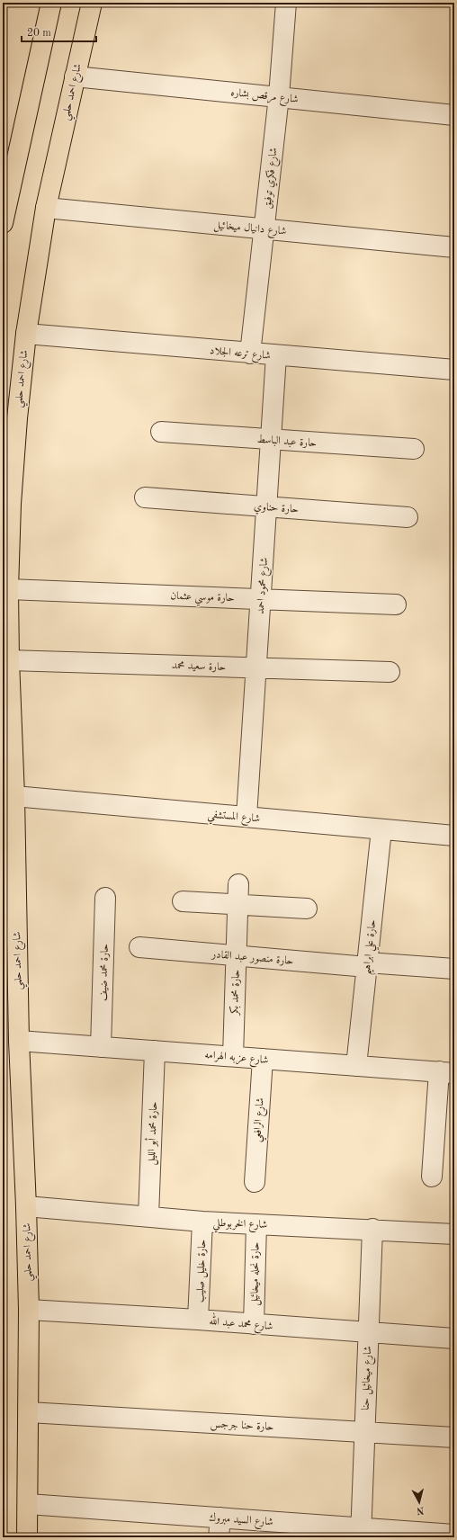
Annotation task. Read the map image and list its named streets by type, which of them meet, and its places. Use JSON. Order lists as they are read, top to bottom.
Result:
{
  "streets": {
    "main road": ["شارع احمد حلمي"],
    "street": [
      "شارع مرقص بشاره",
      "شارع فكري توفيق",
      "شارع دانيال ميخائيل",
      "شارع ترعه الجلاد",
      "حارة عبد الباسط",
      "حارة حناوي",
      "شارع محمود احمد",
      "حارة موسي عثمان",
      "حارة سعيد محمد",
      "شارع المستشفي",
      "حارة علي ابراهيم",
      "حارة منصور عبد القادر",
      "حارة محمد ضيف",
      "حارة محمد بكر",
      "شارع عزبه الهرامه",
      "شارع الرافعي",
      "حارة محمد أبو الليل",
      "شارع الخربوطلي",
      "حارة خليل صليب",
      "حارة نحله ميخائيل",
      "شارع محمد عبد الله",
      "شارع ميخائيل حنا",
      "حارة حنا جرجس",
      "شارع السيد مبروك"
    ]
  },
  "crossings": [
    ["شارع احمد حلمي", "شارع مرقص بشاره"],
    ["شارع احمد حلمي", "شارع دانيال ميخائيل"],
    ["شارع احمد حلمي", "شارع ترعه الجلاد"],
    ["شارع احمد حلمي", "حارة موسي عثمان"],
    ["شارع احمد حلمي", "حارة سعيد محمد"],
    ["شارع احمد حلمي", "شارع المستشفي"],
    ["شارع احمد حلمي", "شارع عزبه الهرامه"],
    ["شارع احمد حلمي", "شارع الخربوطلي"],
    ["شارع احمد حلمي", "شارع محمد عبد الله"],
    ["شارع احمد حلمي", "حارة حنا جرجس"],
    ["شارع احمد حلمي", "شارع السيد مبروك"],
    ["شارع مرقص بشاره", "شارع فكري توفيق"],
    ["شارع فكري توفيق", "شارع دانيال ميخائيل"],
    ["شارع فكري توفيق", "شارع ترعه الجلاد"],
    ["شارع ترعه الجلاد", "شارع محمود احمد"],
    ["حارة عبد الباسط", "شارع محمود احمد"],
    ["حارة حناوي", "شارع محمود احمد"],
    ["شارع محمود احمد", "حارة موسي عثمان"],
    ["شارع محمود احمد", "حارة سعيد محمد"],
    ["شارع محمود احمد", "شارع المستشفي"],
    ["شارع المستشفي", "حارة علي ابراهيم"],
    ["حارة علي ابراهيم", "حارة منصور عبد القادر"],
    ["حارة علي ابراهيم", "شارع عزبه الهرامه"],
    ["حارة منصور عبد القادر", "حارة محمد بكر"],
    ["حارة محمد ضيف", "شارع عزبه الهرامه"],
    ["حارة محمد بكر", "شارع عزبه الهرامه"],
    ["شارع عزبه الهرامه", "شارع الرافعي"],
    ["شارع عزبه الهرامه", "حارة محمد أبو الليل"],
    ["حارة محمد أبو الليل", "شارع الخربوطلي"],
    ["شارع الخربوطلي", "حارة خليل صليب"],
    ["شارع الخربوطلي", "حارة نحله ميخائيل"],
    ["شارع الخربوطلي", "شارع ميخائيل حنا"],
    ["حارة خليل صليب", "شارع محمد عبد الله"],
    ["حارة نحله ميخائيل", "شارع محمد عبد الله"],
    ["شارع محمد عبد الله", "شارع ميخائيل حنا"],
    ["شارع ميخائيل حنا", "حارة حنا جرجس"],
    ["شارع ميخائيل حنا", "شارع السيد مبروك"]
  ],
  "scale_bar": "20 m",
  "north": "bottom"
}
